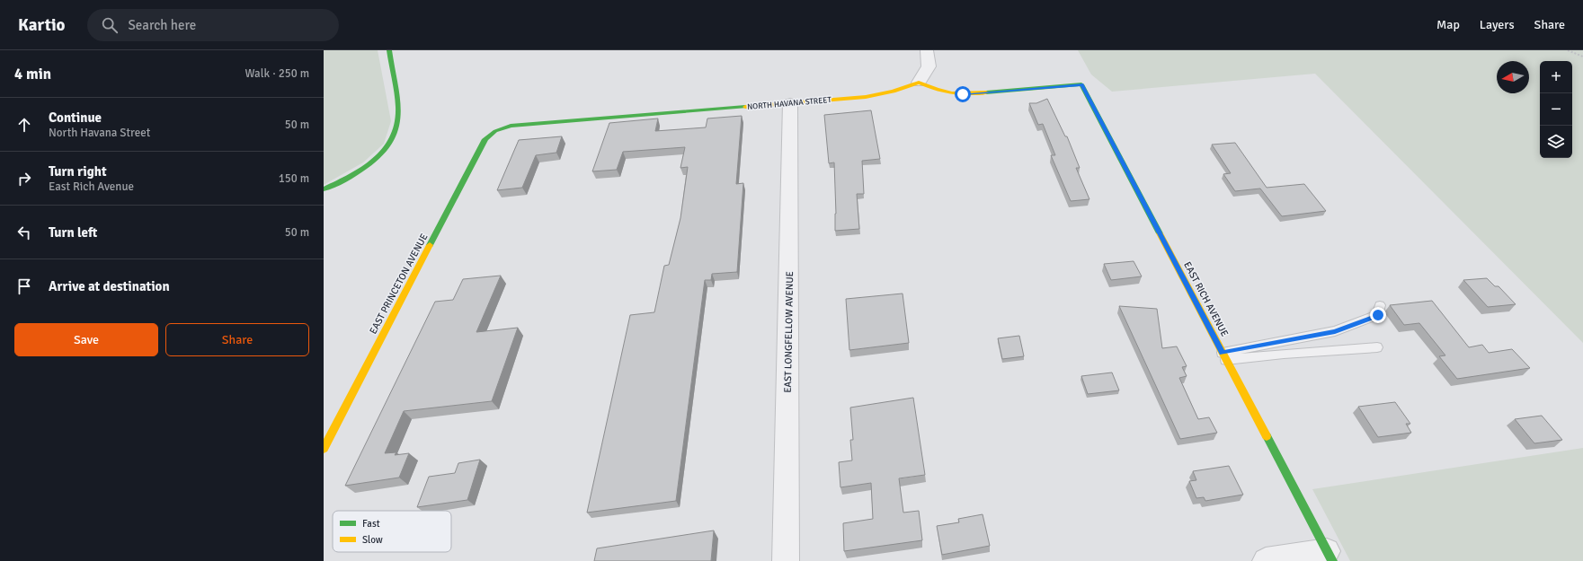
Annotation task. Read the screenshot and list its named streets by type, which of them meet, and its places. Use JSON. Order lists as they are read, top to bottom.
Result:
{
  "streets": {
    "street": [
      "NORTH HAVANA STREET",
      "EAST PRINCETON AVENUE",
      "EAST RICH AVENUE",
      "EAST LONGFELLOW AVENUE"
    ]
  },
  "crossings": [
    ["NORTH HAVANA STREET", "EAST PRINCETON AVENUE"],
    ["NORTH HAVANA STREET", "EAST RICH AVENUE"],
    ["NORTH HAVANA STREET", "EAST LONGFELLOW AVENUE"]
  ],
  "legend": ["Fast", "Slow"],
  "north": "left",
  "page": {
    "header": "Kartio",
    "search": "Search here",
    "nav": ["Map", "Layers", "Share"],
    "heading": ["4 min", "Walk · 250 m"],
    "map_buttons": ["+", "−"],
    "list": [
      ["Continue", "North Havana Street", "50 m"],
      ["Turn right", "East Rich Avenue", "150 m"],
      ["Turn left", "50 m"],
      "Arrive at destination"
    ],
    "buttons": ["Save", "Share"]
  }
}
